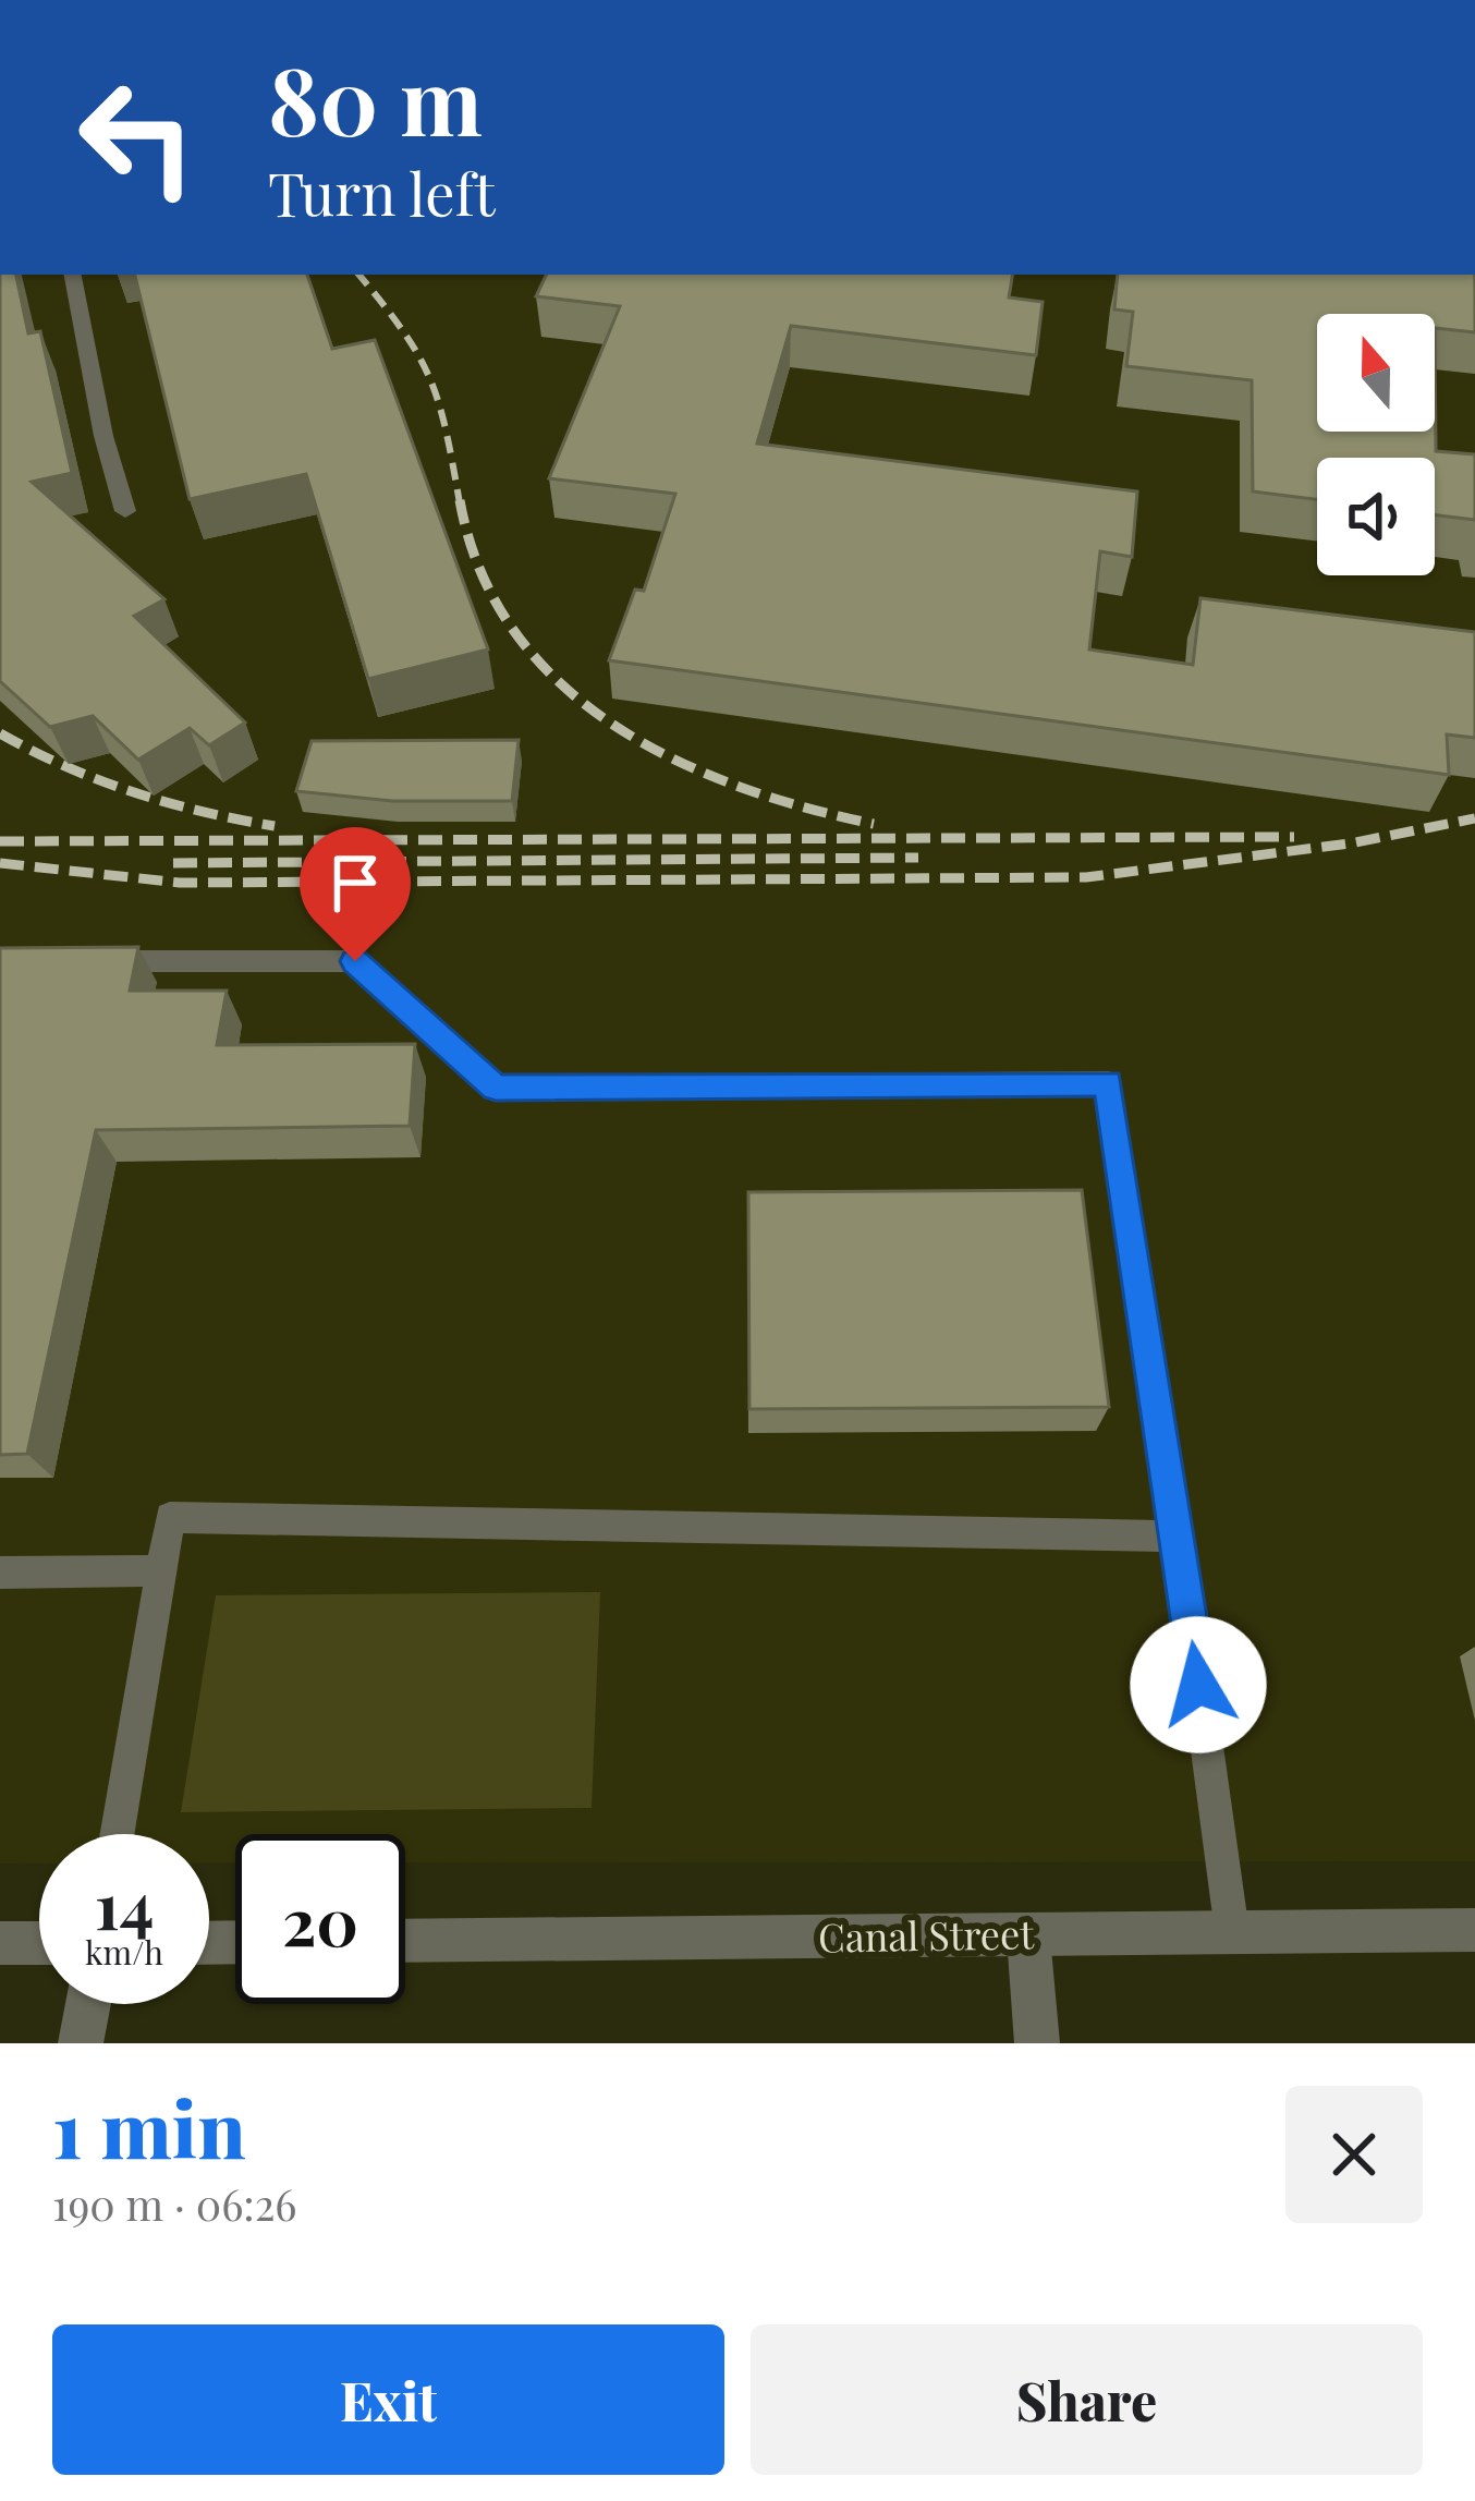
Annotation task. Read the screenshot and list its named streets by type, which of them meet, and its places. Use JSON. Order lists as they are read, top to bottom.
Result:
{
  "streets": {
    "street": ["Canal Street"]
  },
  "north": "top",
  "page": {
    "turn": ["80 m", "Turn left"],
    "speed": "14 km/h",
    "limit": "20",
    "heading": ["1 min", "190 m · 06:26"],
    "buttons": ["Exit", "Share"]
  }
}
